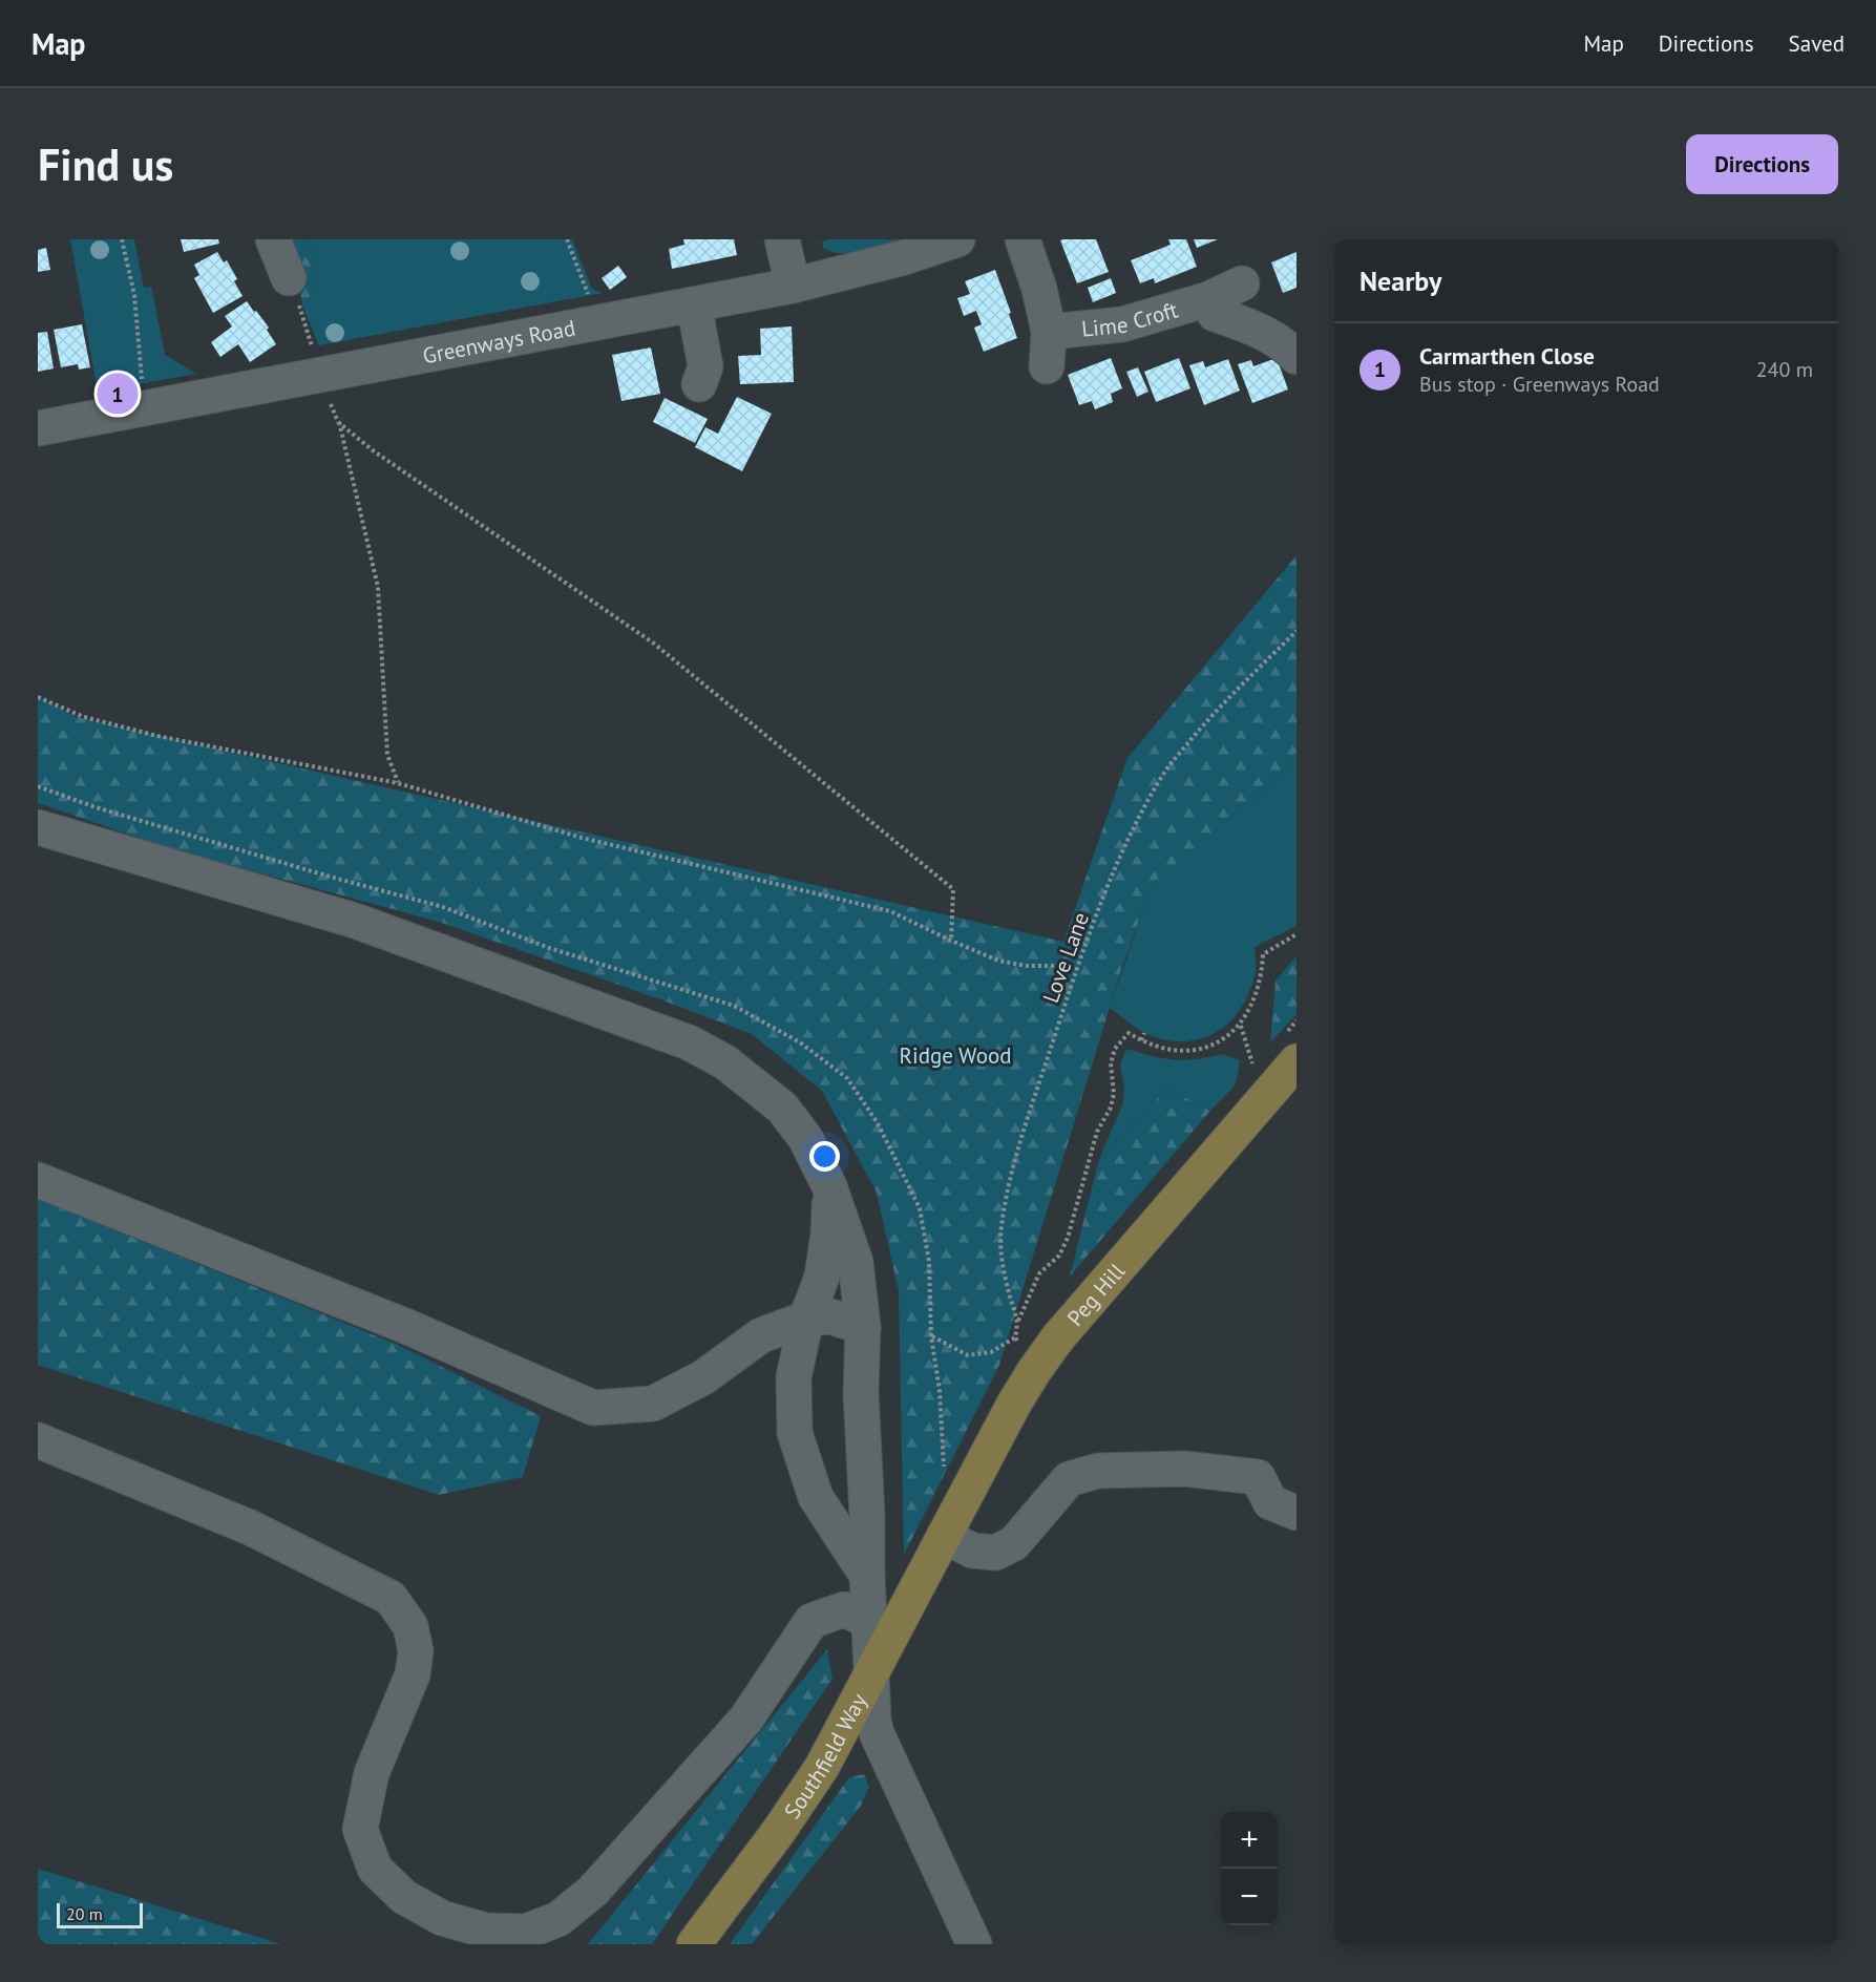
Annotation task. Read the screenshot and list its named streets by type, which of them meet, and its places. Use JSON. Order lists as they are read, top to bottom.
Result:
{
  "streets": {
    "main road": ["Peg Hill", "Southfield Way"],
    "street": ["Lime Croft", "Greenways Road"],
    "path": ["Love Lane"]
  },
  "crossings": [
    ["Peg Hill", "Southfield Way"]
  ],
  "parks": ["Ridge Wood"],
  "scale_bar": "20 m",
  "page": {
    "header": "Map",
    "nav": ["Map", "Directions", "Saved"],
    "buttons": "Directions",
    "title": "Find us",
    "heading": "Nearby",
    "list": [
      {
        "mark": "1",
        "name": "Carmarthen Close",
        "note": "Bus stop · Greenways Road",
        "value": "240 m"
      }
    ],
    "pins": "1",
    "map_buttons": ["+", "−"],
    "scale": "20 m"
  }
}
